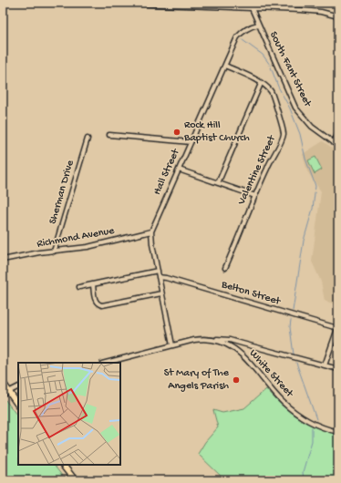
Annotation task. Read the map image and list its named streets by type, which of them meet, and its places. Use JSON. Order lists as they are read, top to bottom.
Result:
{
  "streets": {
    "street": [
      "South Fant Street",
      "Valentine Street",
      "Hall Street",
      "Sherman Drive",
      "Richmond Avenue",
      "Belton Street",
      "White Street"
    ]
  },
  "crossings": [
    ["South Fant Street", "Hall Street"],
    ["Valentine Street", "Hall Street"],
    ["Hall Street", "Richmond Avenue"],
    ["Sherman Drive", "Richmond Avenue"]
  ],
  "places": ["Rock Hill Baptist Church", "St Mary of The Angels Parish"]
}
